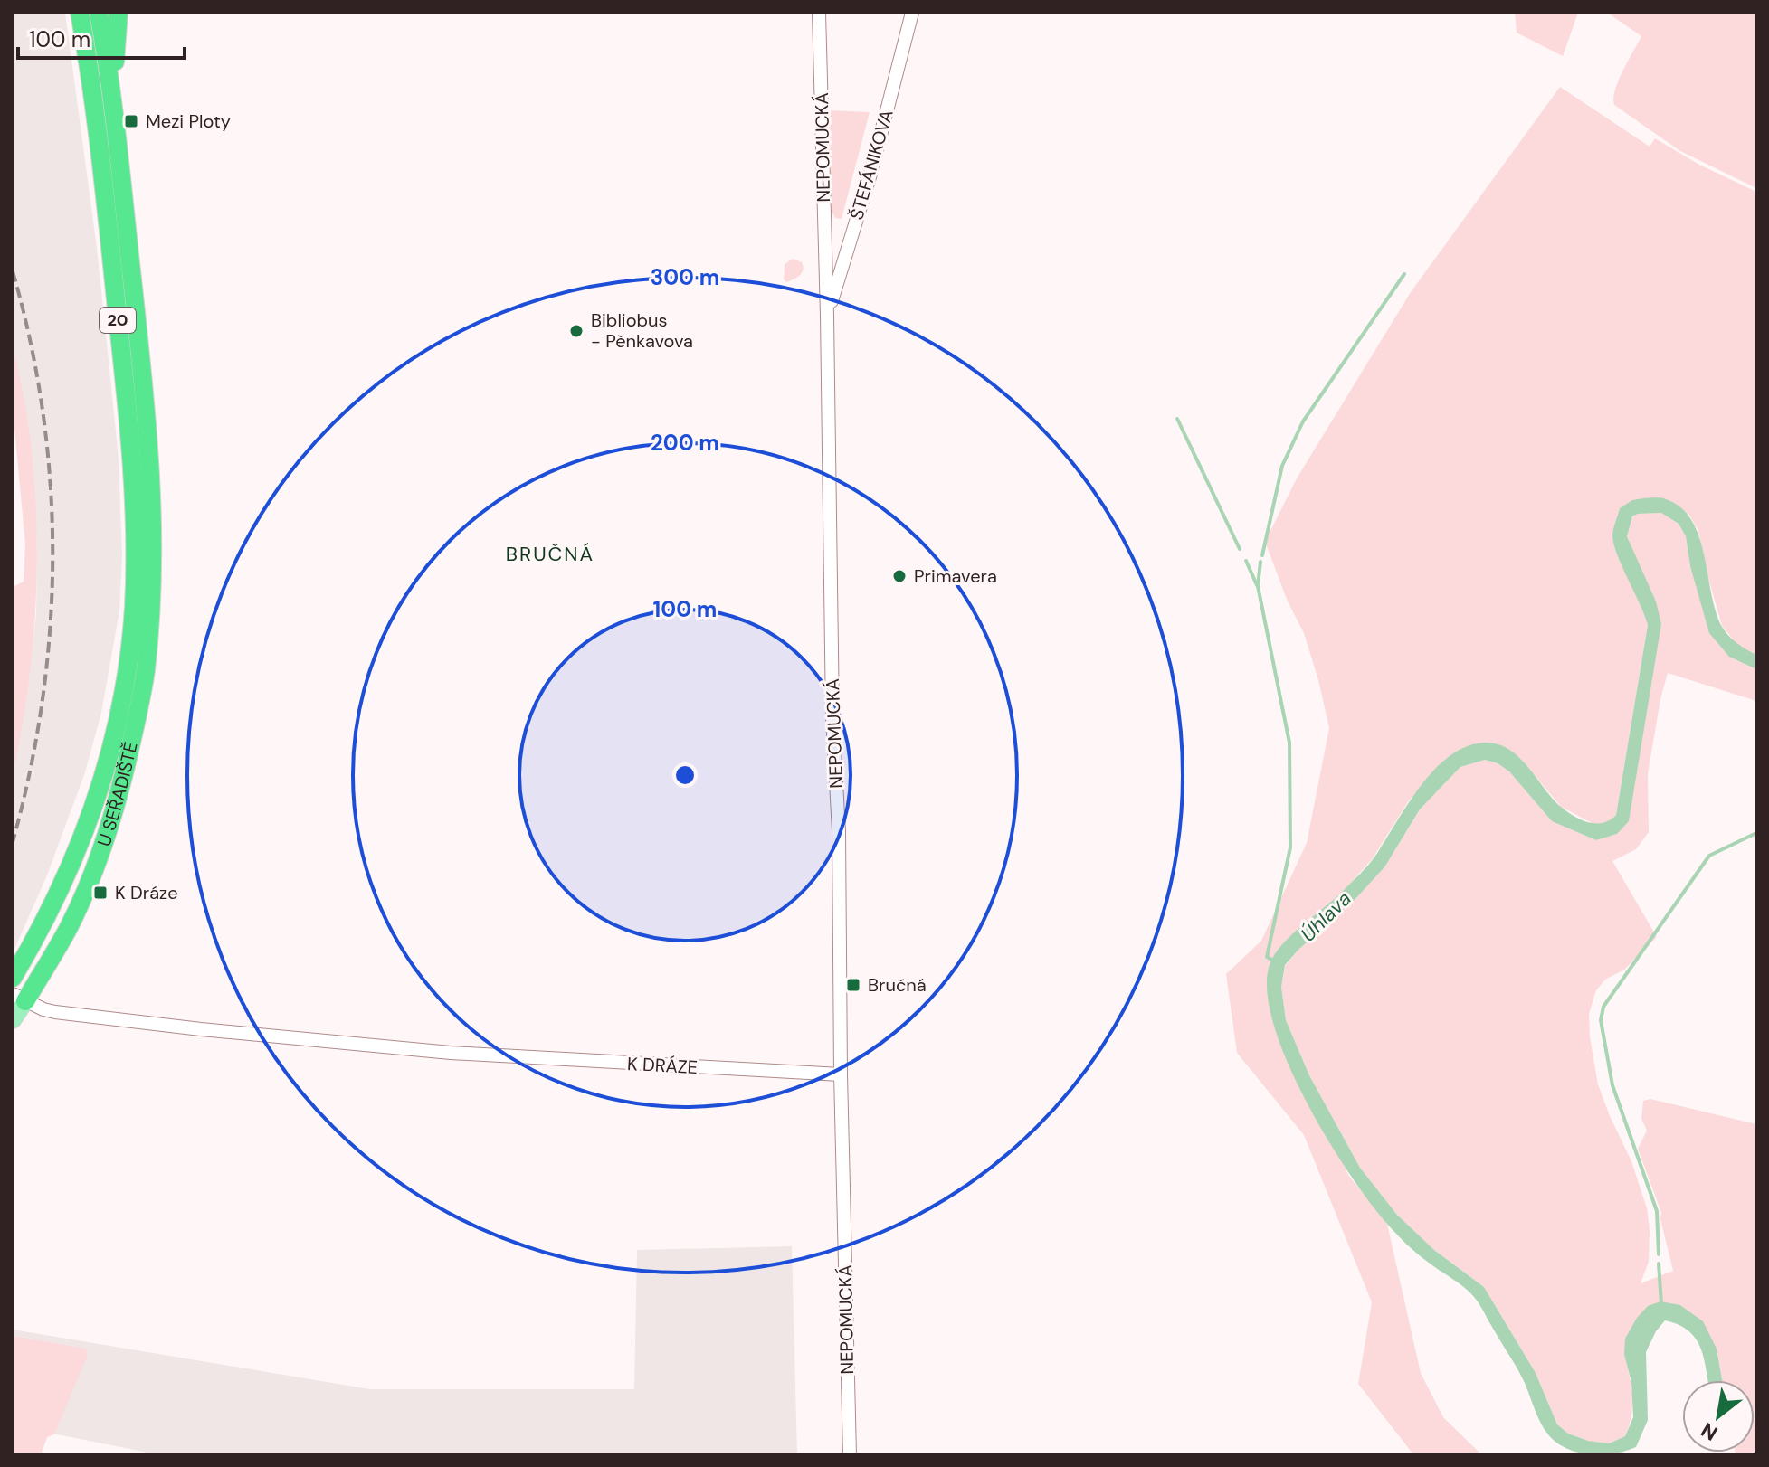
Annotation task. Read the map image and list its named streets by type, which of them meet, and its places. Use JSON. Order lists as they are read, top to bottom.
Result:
{
  "streets": {
    "highway": ["20", "U SEŘADIŠTĚ"],
    "street": ["NEPOMUCKÁ", "ŠTEFÁNIKOVA", "K DRÁZE"]
  },
  "crossings": [
    ["NEPOMUCKÁ", "ŠTEFÁNIKOVA"],
    ["NEPOMUCKÁ", "K DRÁZE"],
    ["20", "U SEŘADIŠTĚ"],
    ["U SEŘADIŠTĚ", "K DRÁZE"]
  ],
  "districts": ["BRUČNÁ"],
  "water": ["Úhlava"],
  "places": {
    "transit": ["Mezi Ploty", "K Dráze", "Bručná"],
    "other": ["Bibliobus - Pěnkavova", "Primavera"]
  },
  "scale_bar": "100 m",
  "north": "bottom left",
  "rings": ["300 m", "200 m", "100 m"]
}
